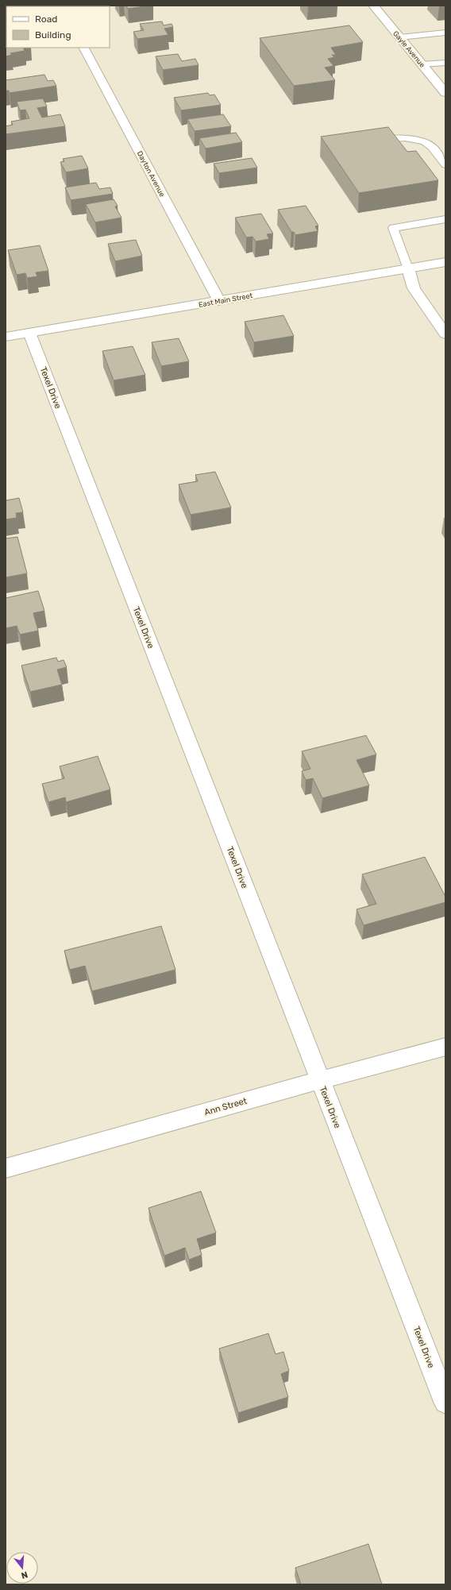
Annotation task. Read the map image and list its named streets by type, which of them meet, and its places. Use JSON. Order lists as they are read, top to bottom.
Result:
{
  "streets": {
    "street": [
      "Gayle Avenue",
      "Dayton Avenue",
      "East Main Street",
      "Texel Drive",
      "Ann Street"
    ]
  },
  "crossings": [
    ["Dayton Avenue", "East Main Street"],
    ["East Main Street", "Texel Drive"],
    ["Texel Drive", "Ann Street"]
  ],
  "legend": ["Road", "Building"],
  "north": "bottom"
}
